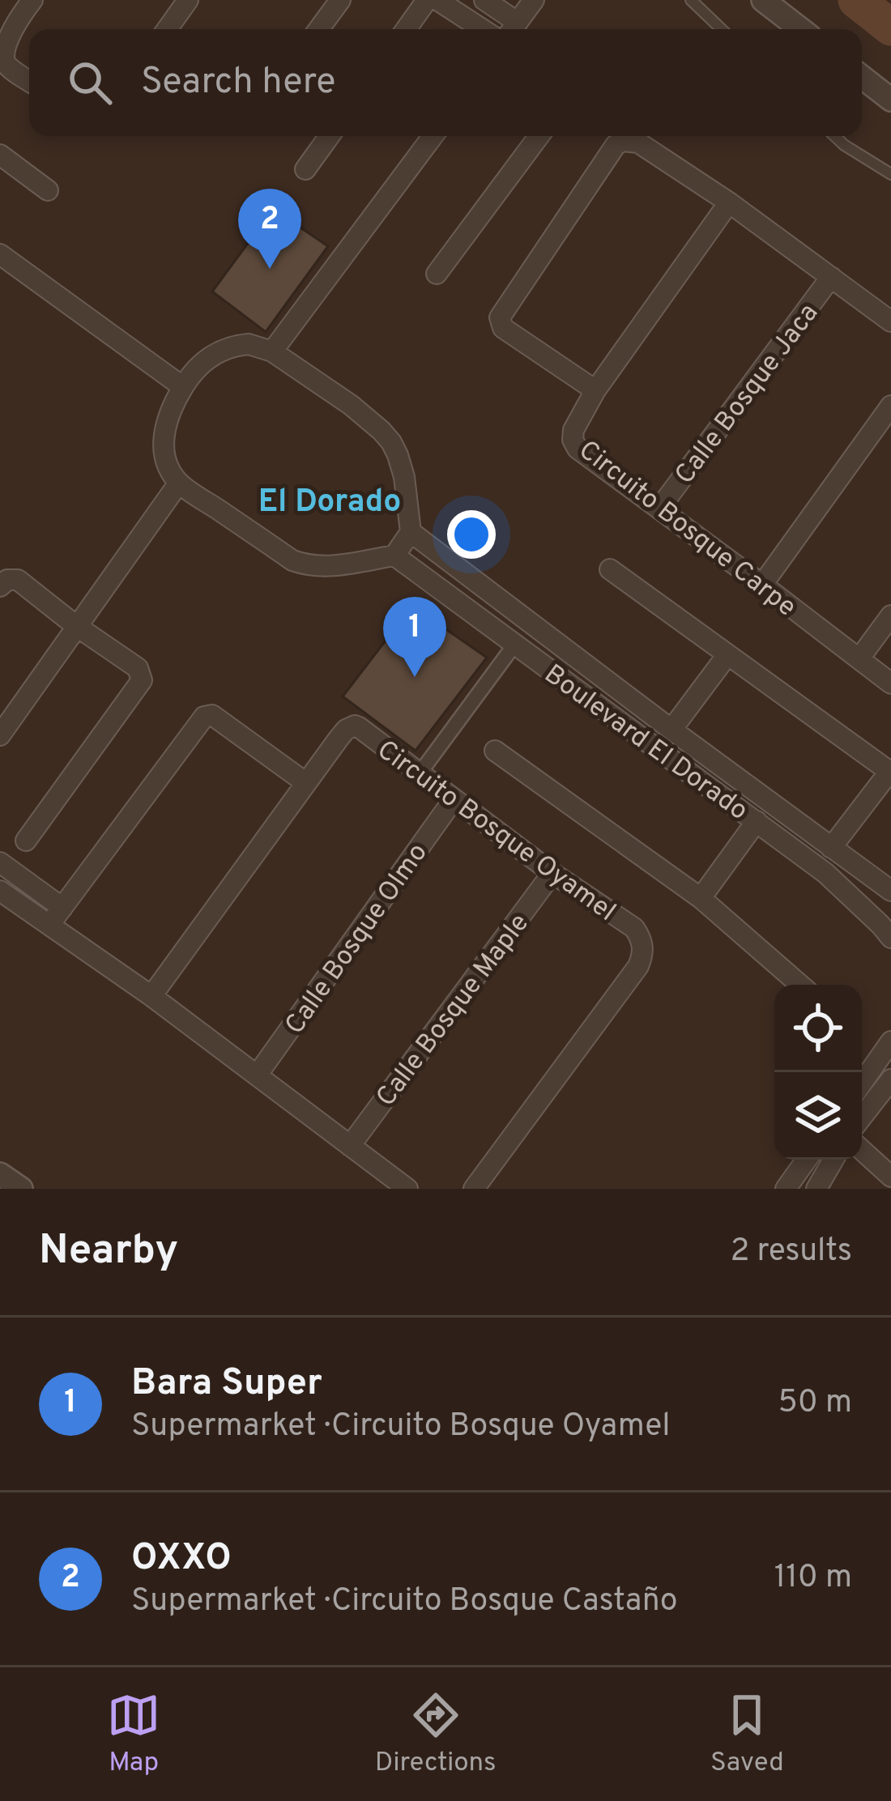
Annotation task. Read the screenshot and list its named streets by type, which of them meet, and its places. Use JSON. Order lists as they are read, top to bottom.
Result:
{
  "streets": {
    "street": [
      "Calle Bosque Jaca",
      "Circuito Bosque Carpe",
      "Boulevard El Dorado",
      "Circuito Bosque Oyamel",
      "Calle Bosque Olmo",
      "Calle Bosque Maple"
    ]
  },
  "crossings": [
    ["Calle Bosque Jaca", "Circuito Bosque Carpe"],
    ["Circuito Bosque Oyamel", "Calle Bosque Olmo"],
    ["Circuito Bosque Oyamel", "Calle Bosque Maple"]
  ],
  "districts": ["El Dorado"],
  "page": {
    "search": "Search here",
    "pins": ["2", "1"],
    "heading": ["Nearby", "2 results"],
    "list": [
      {
        "mark": "1",
        "name": "Bara Super",
        "note": "Supermarket · Circuito Bosque Oyamel",
        "value": "50 m"
      },
      {
        "mark": "2",
        "name": "OXXO",
        "note": "Supermarket · Circuito Bosque Castaño",
        "value": "110 m"
      }
    ],
    "nav": ["Map", "Directions", "Saved"]
  }
}
